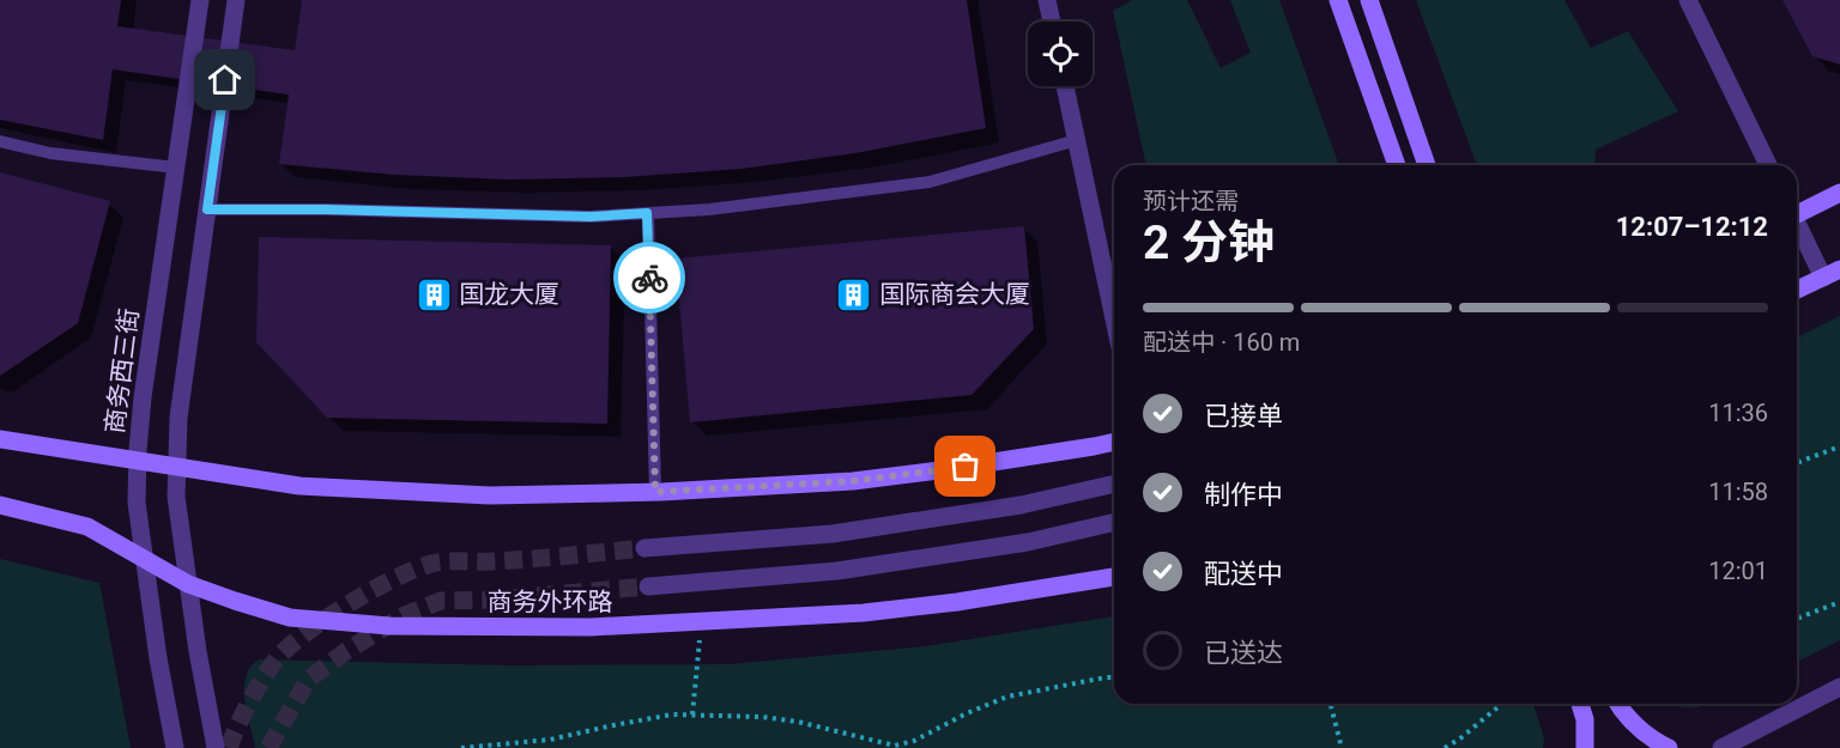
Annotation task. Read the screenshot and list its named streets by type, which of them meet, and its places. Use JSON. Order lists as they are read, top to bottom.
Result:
{
  "streets": {
    "street": ["商务西三街", "商务外环路"]
  },
  "crossings": [
    ["商务西三街", "商务外环路"]
  ],
  "places": {
    "building": ["国龙大厦", "国际商会大厦"]
  },
  "page": {
    "heading": ["2 分钟", "预计还需", "12:07–12:12"],
    "bar": "配送中 · 160 m",
    "list": [
      ["已接单", "11:36"],
      ["制作中", "11:58"],
      ["配送中", "12:01"],
      "已送达"
    ]
  }
}
